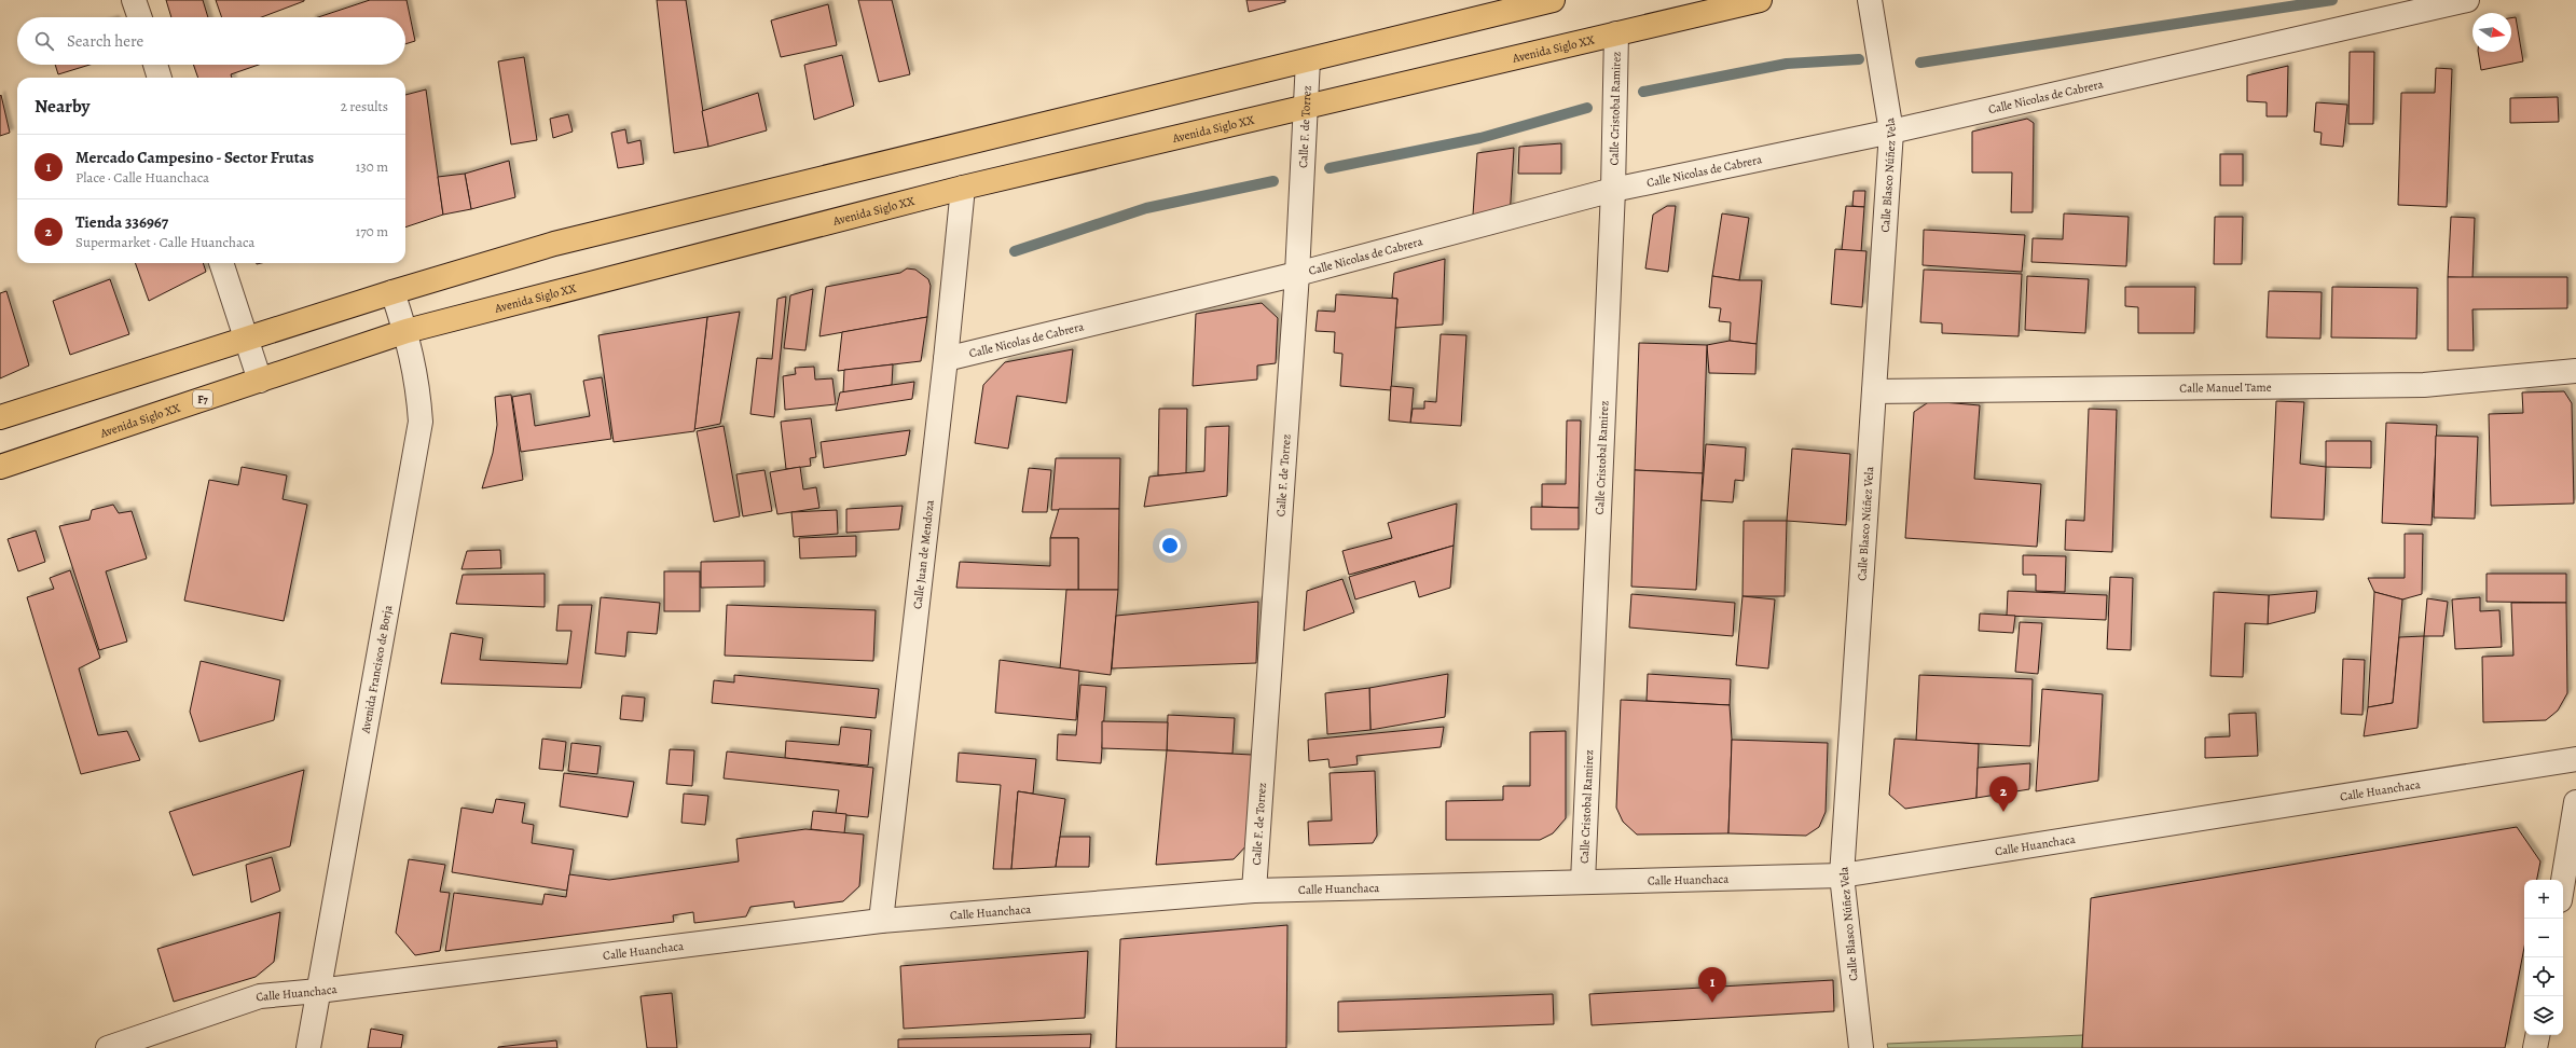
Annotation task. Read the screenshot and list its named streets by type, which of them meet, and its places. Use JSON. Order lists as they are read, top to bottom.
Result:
{
  "streets": {
    "highway": ["Avenida Siglo XX", "F7"],
    "street": [
      "Calle Nicolas de Cabrera",
      "Calle Cristobal Ramirez",
      "Calle F. de Torrez",
      "Calle Blasco Núñez Vela",
      "Calle Manuel Tame",
      "Calle Juan de Mendoza",
      "Avenida Francisco de Borja",
      "Calle Huanchaca"
    ]
  },
  "crossings": [
    ["Avenida Siglo XX", "Calle Cristobal Ramirez"],
    ["Avenida Siglo XX", "Calle F. de Torrez"],
    ["Avenida Siglo XX", "Calle Juan de Mendoza"],
    ["Avenida Siglo XX", "Avenida Francisco de Borja"],
    ["Calle Nicolas de Cabrera", "Calle Cristobal Ramirez"],
    ["Calle Nicolas de Cabrera", "Calle F. de Torrez"],
    ["Calle Nicolas de Cabrera", "Calle Blasco Núñez Vela"],
    ["Calle Nicolas de Cabrera", "Calle Juan de Mendoza"],
    ["Calle Cristobal Ramirez", "Calle Huanchaca"],
    ["Calle F. de Torrez", "Calle Huanchaca"],
    ["Calle Blasco Núñez Vela", "Calle Manuel Tame"],
    ["Calle Blasco Núñez Vela", "Calle Huanchaca"],
    ["Calle Juan de Mendoza", "Calle Huanchaca"],
    ["Avenida Francisco de Borja", "Calle Huanchaca"]
  ],
  "north": "right",
  "page": {
    "search": "Search here",
    "heading": ["Nearby", "2 results"],
    "list": [
      {
        "mark": "1",
        "name": "Mercado Campesino - Sector Frutas",
        "note": "Place · Calle Huanchaca",
        "value": "130 m"
      },
      {
        "mark": "2",
        "name": "Tienda 336967",
        "note": "Supermarket · Calle Huanchaca",
        "value": "170 m"
      }
    ],
    "pins": ["2", "1"],
    "map_buttons": ["+", "−"]
  }
}
